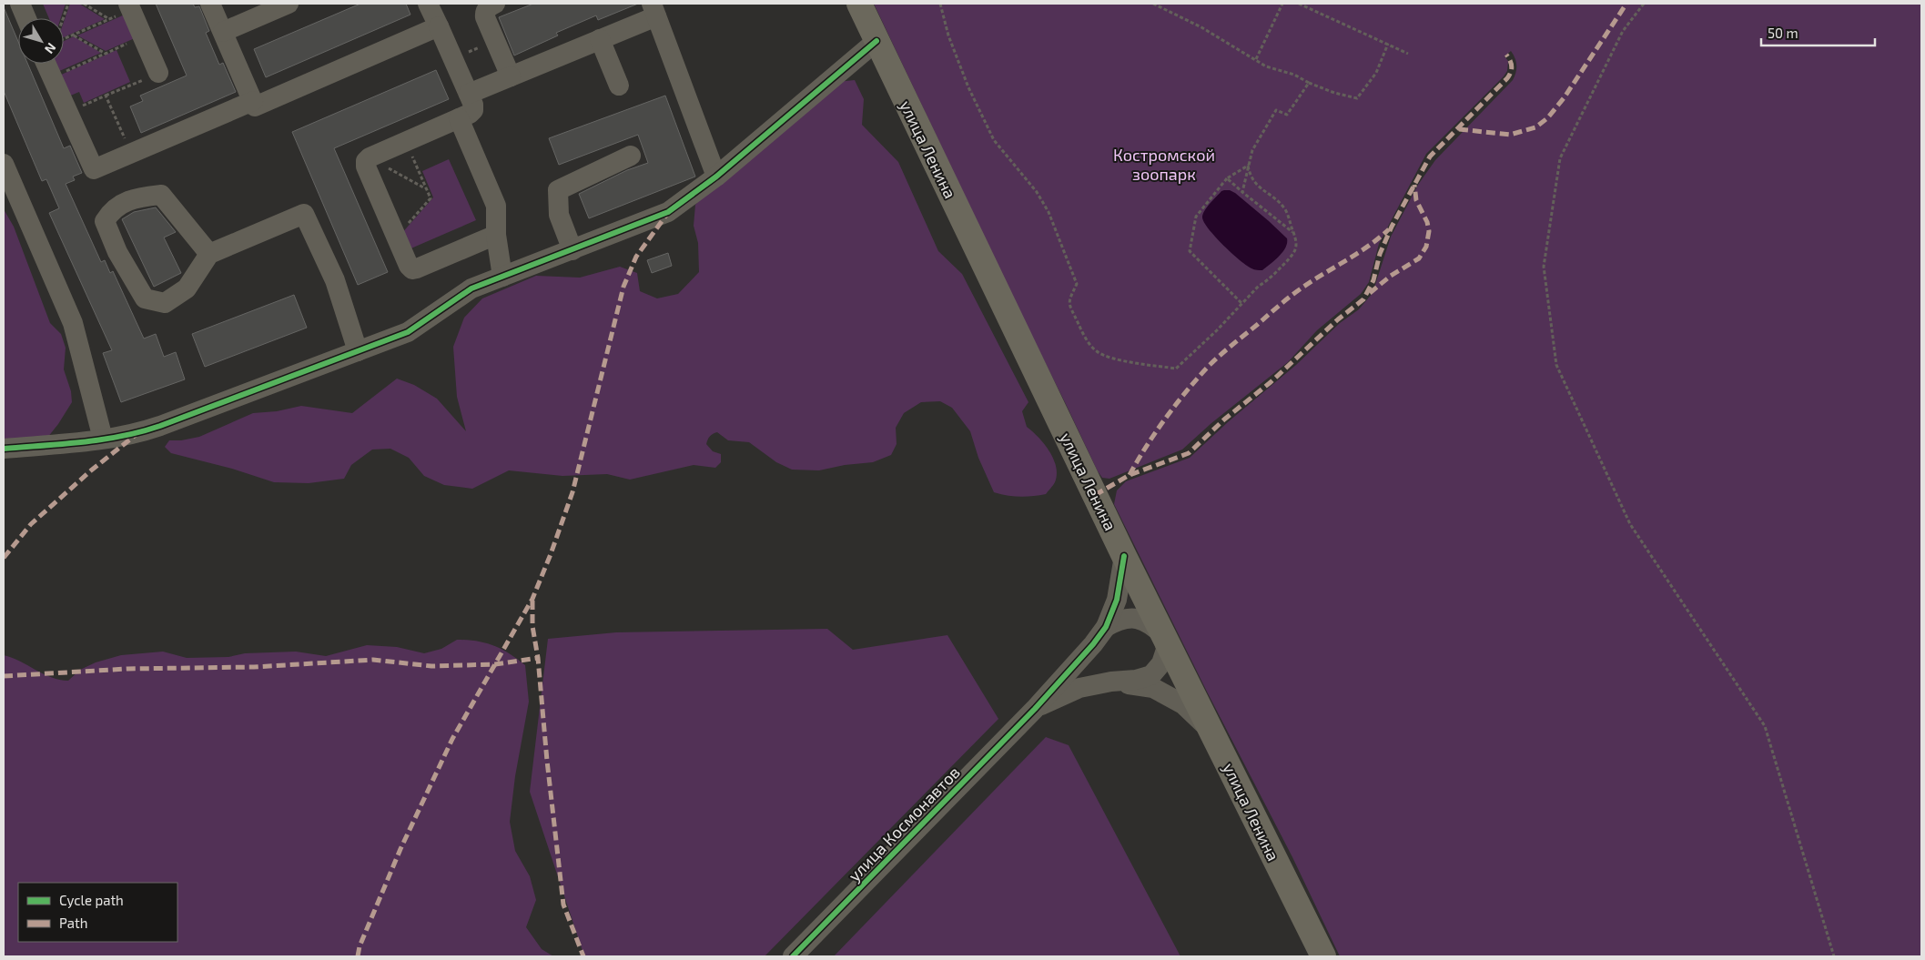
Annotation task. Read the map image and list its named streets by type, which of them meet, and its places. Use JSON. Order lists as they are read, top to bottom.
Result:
{
  "streets": {
    "main road": ["улица Ленина"],
    "street": ["улица Космонавтов"]
  },
  "crossings": [
    ["улица Ленина", "улица Космонавтов"]
  ],
  "parks": ["Костромской зоопарк"],
  "legend": ["Cycle path", "Path"],
  "scale_bar": "50 m",
  "north": "bottom right"
}
